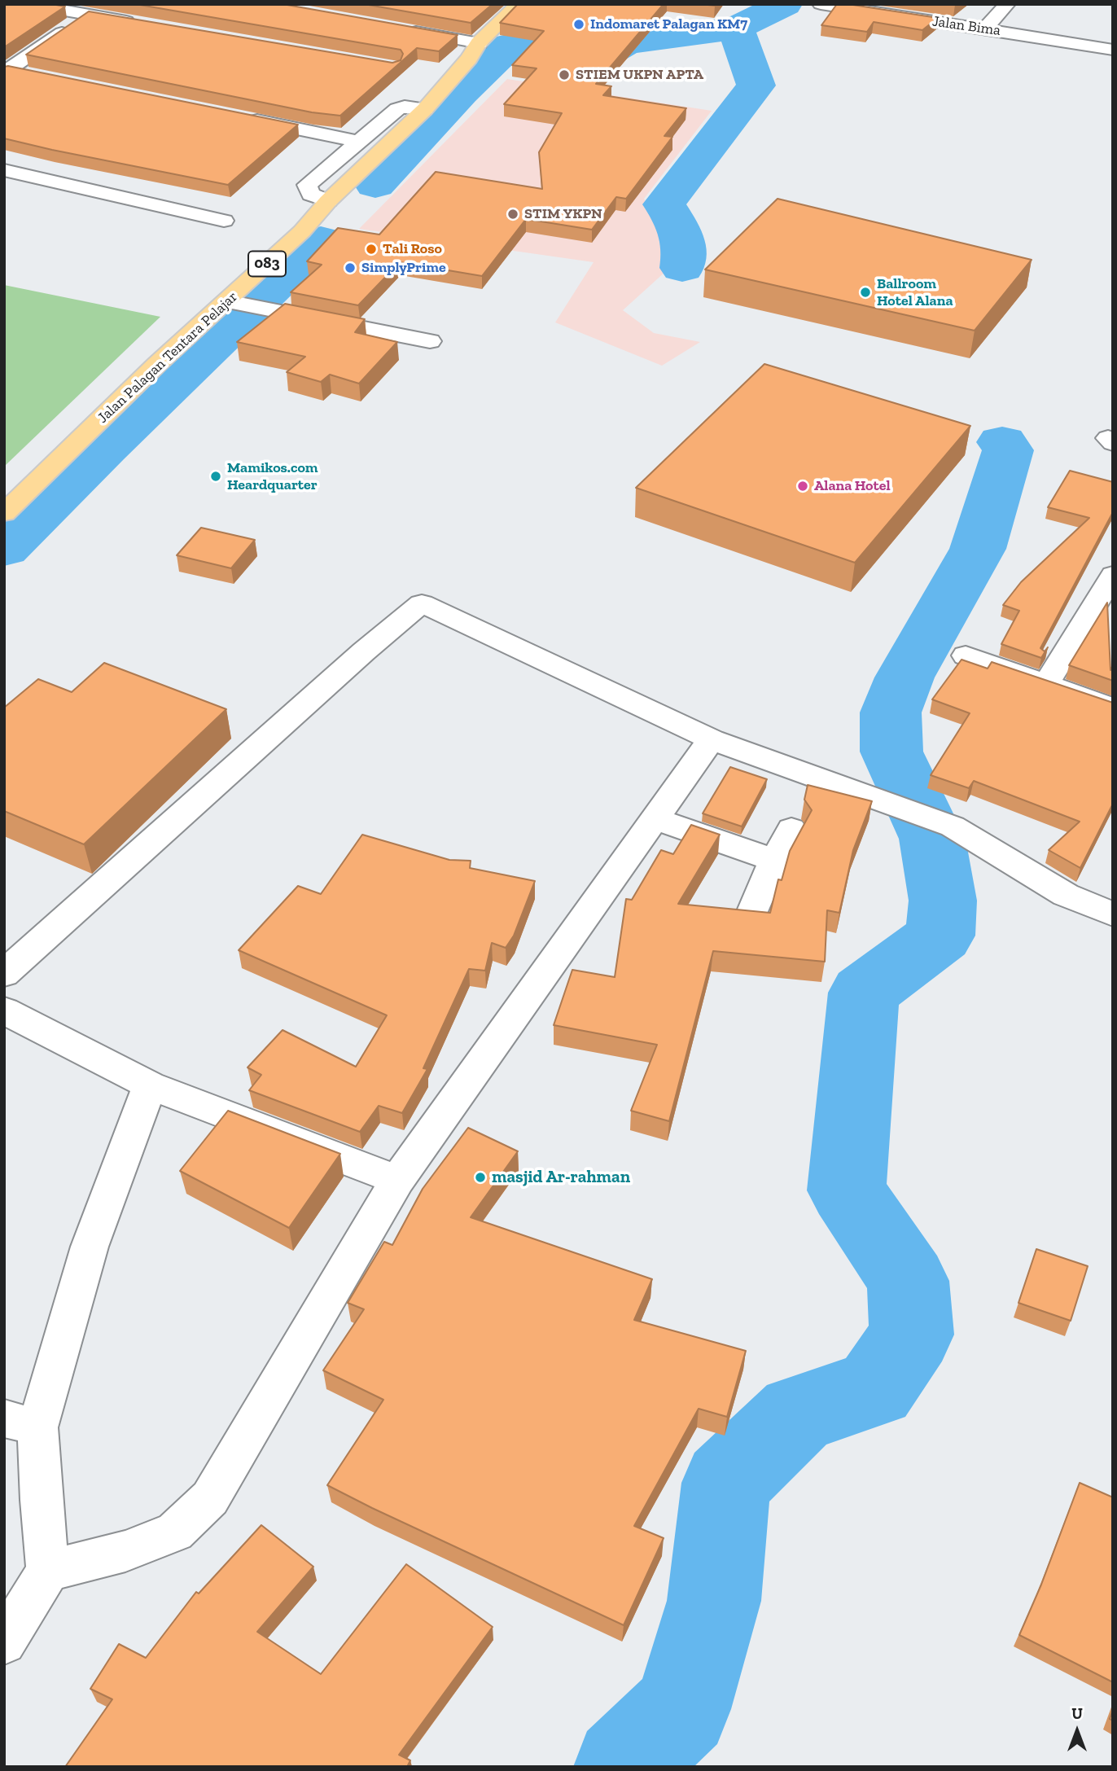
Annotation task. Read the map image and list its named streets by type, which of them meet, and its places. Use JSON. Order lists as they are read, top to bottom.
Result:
{
  "streets": {
    "main road": ["083", "Jalan Palagan Tentara Pelajar"],
    "street": ["Jalan Bima"]
  },
  "places": [
    "Indomaret Palagan KM7",
    "STIEM UKPN APTA",
    "STIM YKPN",
    "Tali Roso",
    "SimplyPrime",
    "Ballroom Hotel Alana",
    "Mamikos.com Heardquarter",
    "Alana Hotel",
    "masjid Ar-rahman"
  ],
  "north": "top"
}
